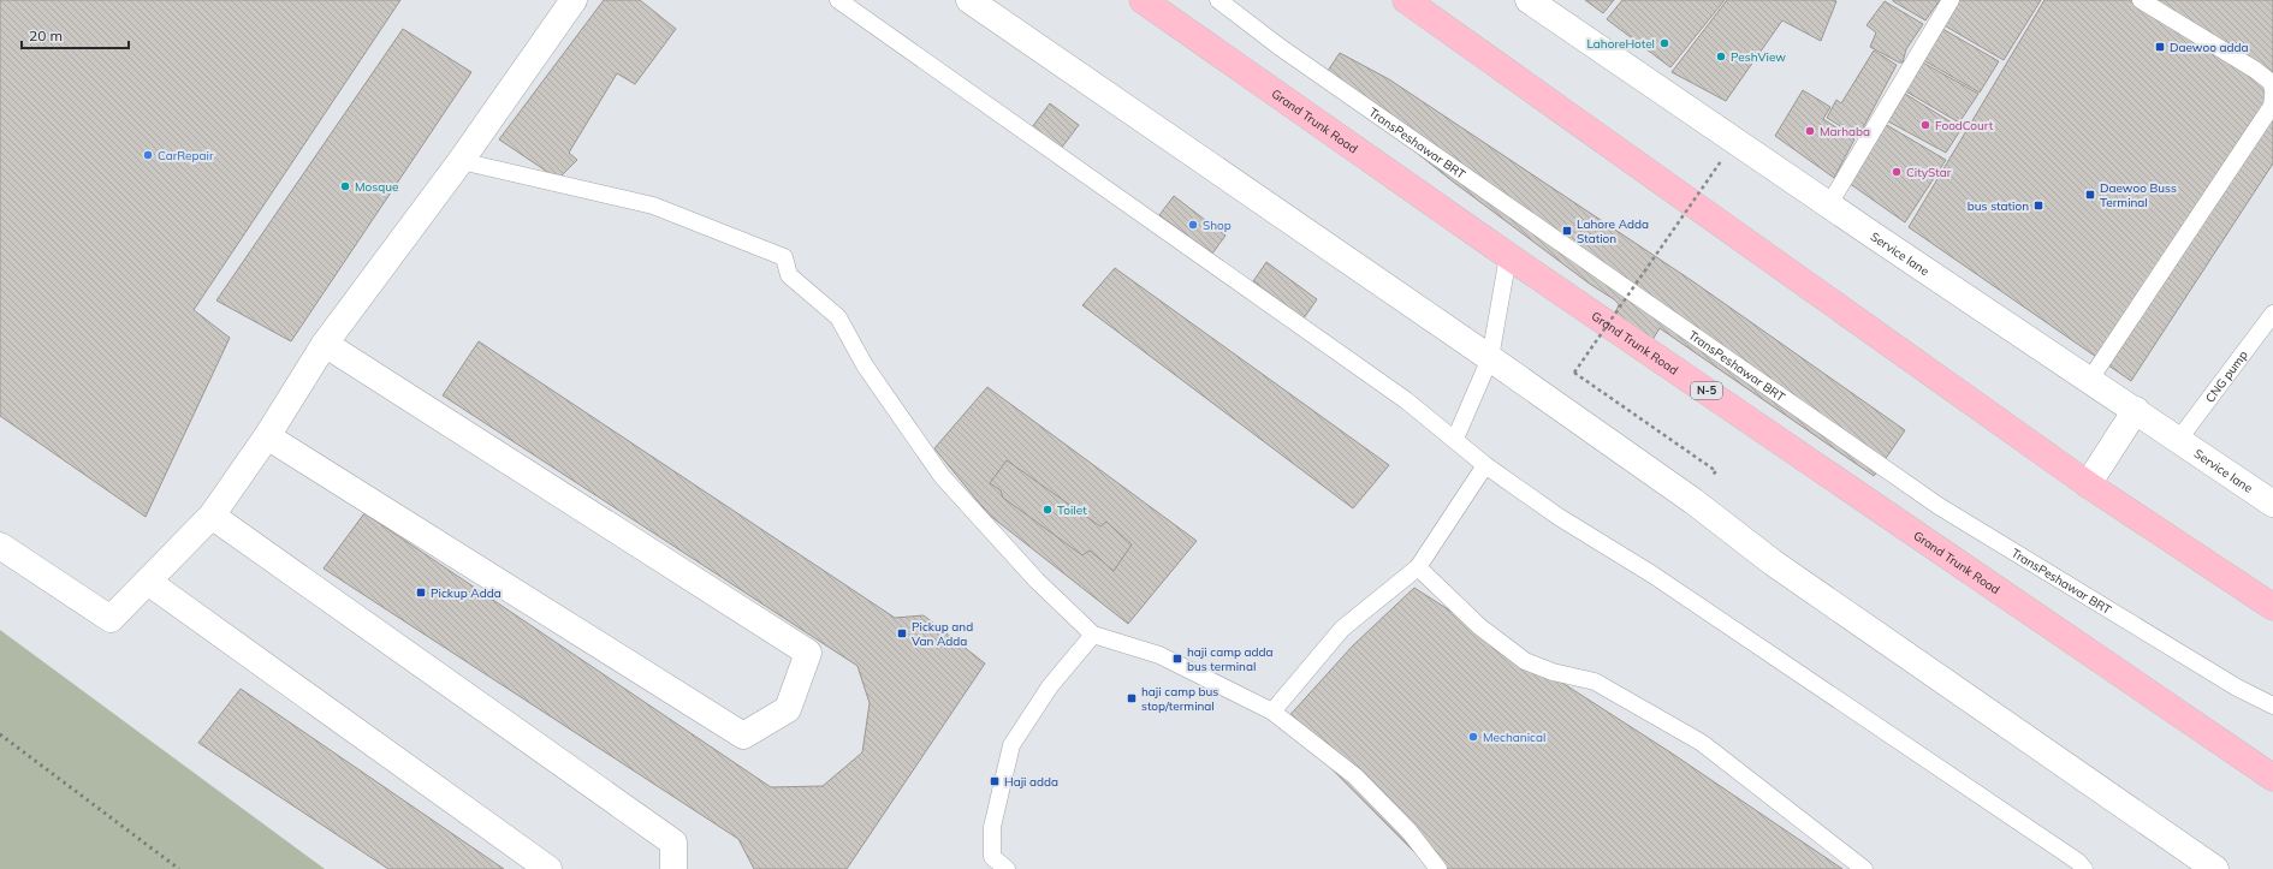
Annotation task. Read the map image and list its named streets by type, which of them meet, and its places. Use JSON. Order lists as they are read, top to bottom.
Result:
{
  "streets": {
    "highway": ["Grand Trunk Road", "N-5"],
    "street": ["Service lane"],
    "lane": ["TransPeshawar BRT", "CNG pump"]
  },
  "crossings": [
    ["Service lane", "CNG pump"]
  ],
  "places": {
    "other": [
      "LahoreHotel",
      "PeshView",
      "FoodCourt",
      "Marhaba",
      "CarRepair",
      "CityStar",
      "Mosque",
      "Shop",
      "Toilet",
      "Mechanical"
    ],
    "transit": [
      "Daewoo adda",
      "Daewoo Buss Terminal",
      "bus station",
      "Lahore Adda Station",
      "Pickup Adda",
      "Pickup and Van Adda",
      "haji camp adda bus terminal",
      "haji camp bus stop/terminal",
      "Haji adda"
    ]
  },
  "scale_bar": "20 m"
}
